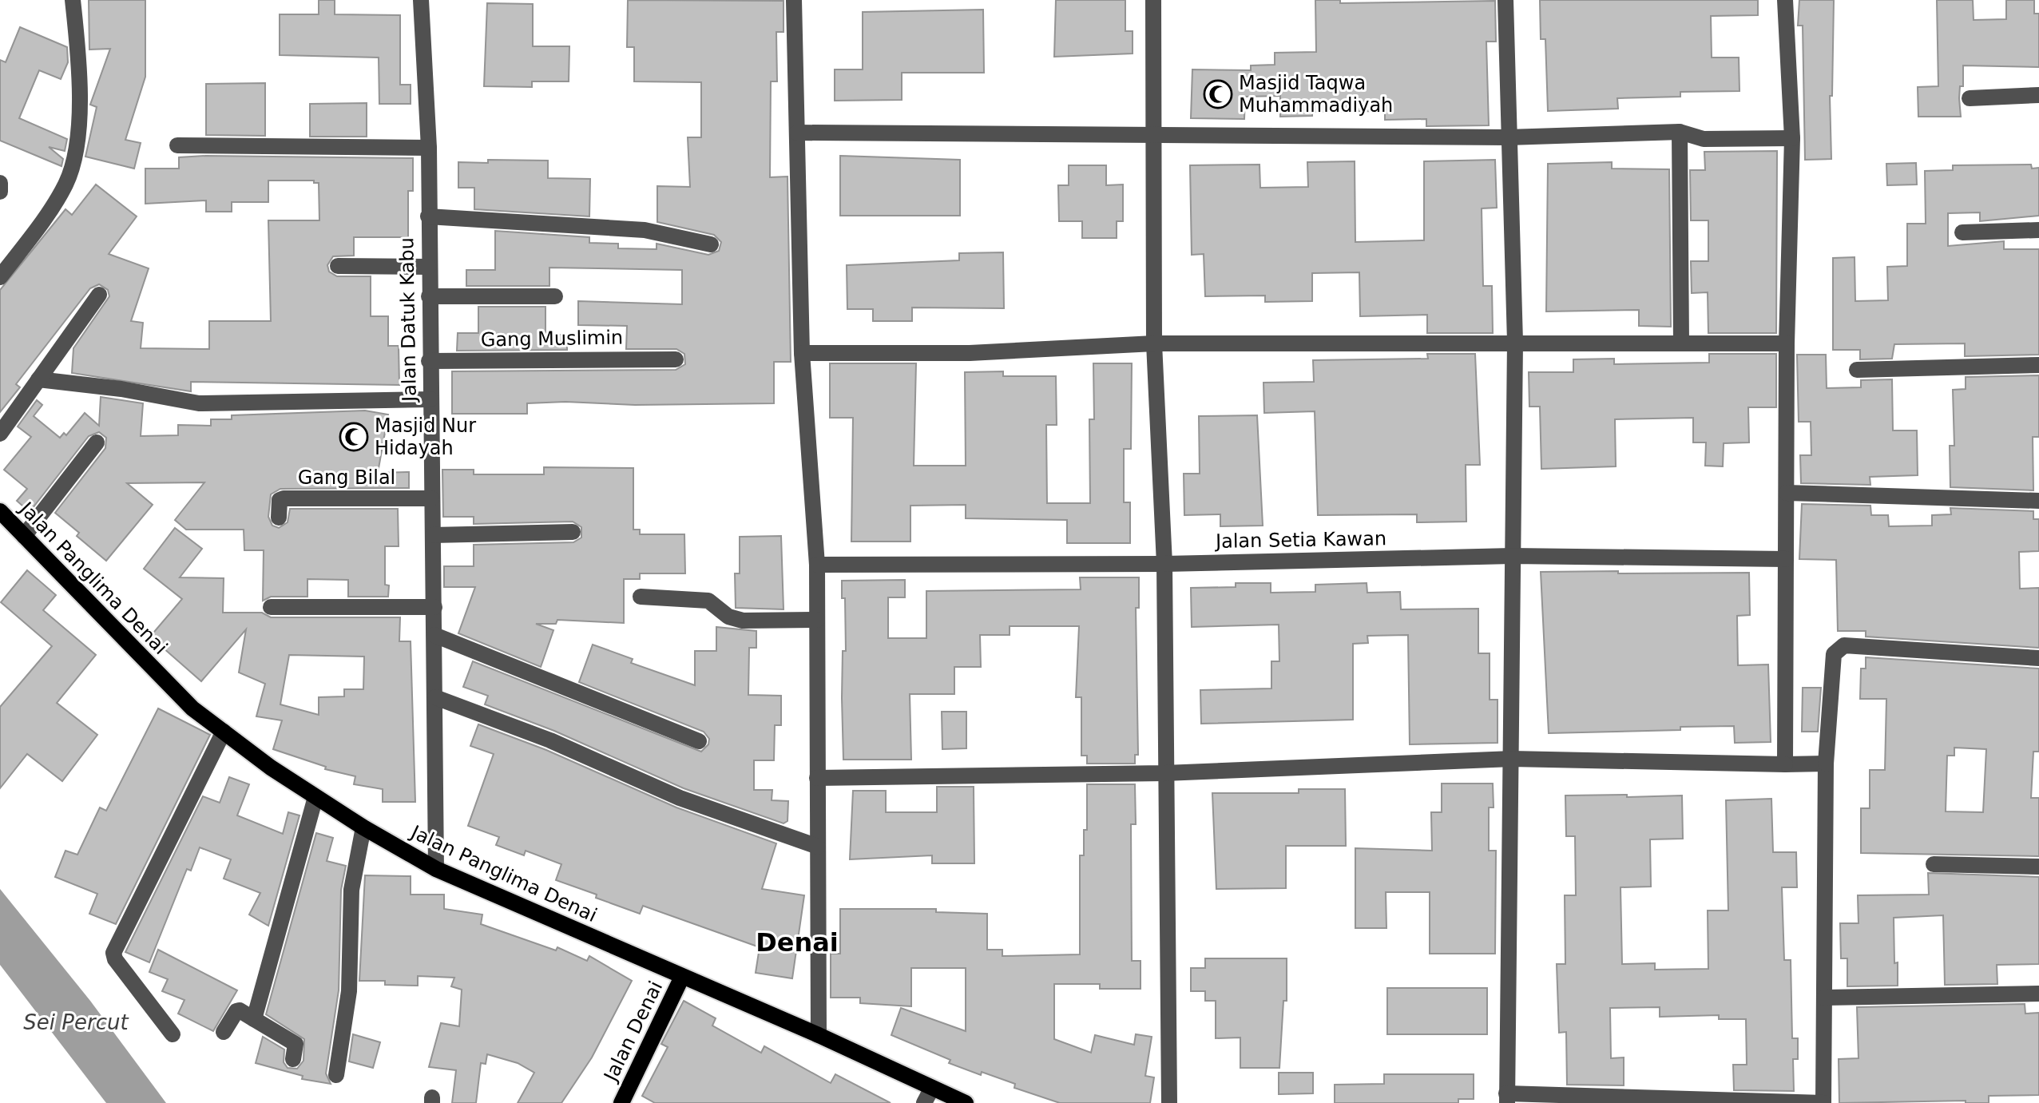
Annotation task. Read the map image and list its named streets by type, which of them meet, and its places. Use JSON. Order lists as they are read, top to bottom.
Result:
{
  "streets": {
    "main road": ["Jalan Panglima Denai", "Jalan Denai"],
    "street": [
      "Jalan Datuk Kabu",
      "Gang Muslimin",
      "Gang Bilal",
      "Jalan Setia Kawan"
    ]
  },
  "crossings": [
    ["Jalan Datuk Kabu", "Gang Muslimin"],
    ["Jalan Datuk Kabu", "Gang Bilal"],
    ["Jalan Datuk Kabu", "Jalan Panglima Denai"],
    ["Jalan Panglima Denai", "Jalan Denai"]
  ],
  "districts": ["Denai"],
  "water": ["Sei Percut"],
  "places": {
    "mosque": ["Masjid Taqwa Muhammadiyah", "Masjid Nur Hidayah"]
  }
}
